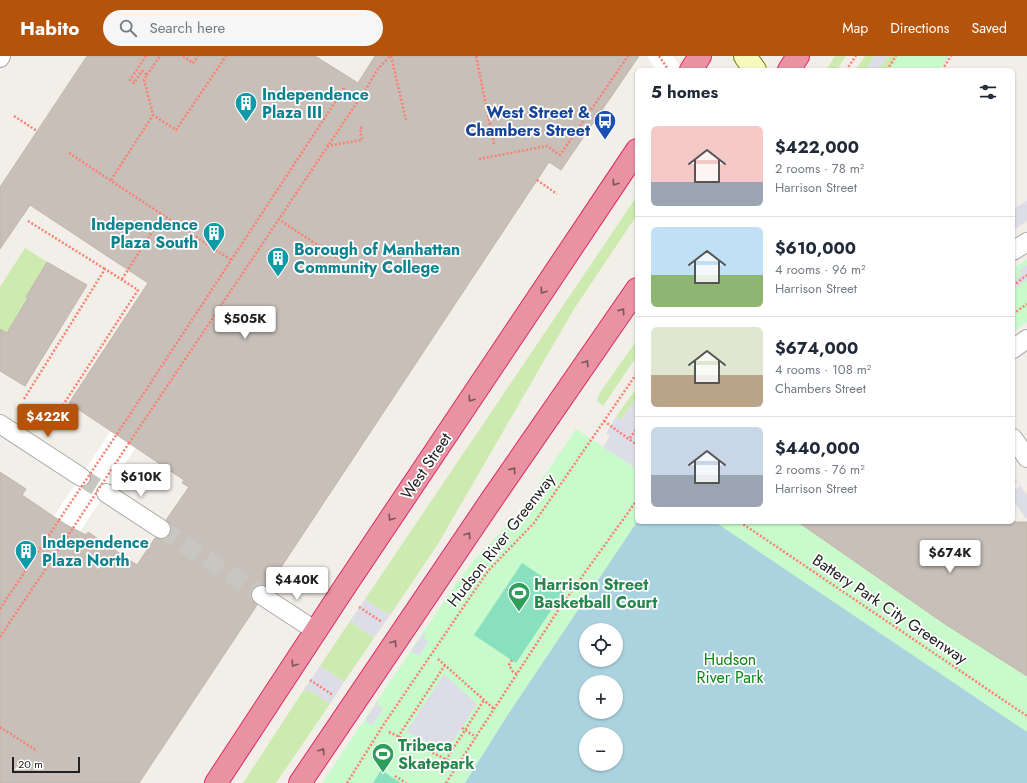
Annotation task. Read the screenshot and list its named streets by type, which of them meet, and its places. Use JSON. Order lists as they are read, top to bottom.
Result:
{
  "streets": {
    "highway": ["West Street"],
    "path": ["Hudson River Greenway", "Battery Park City Greenway"]
  },
  "parks": ["Hudson River Park"],
  "places": {
    "building": [
      "Independence Plaza III",
      "Independence Plaza South",
      "Borough of Manhattan Community College",
      "Independence Plaza North"
    ],
    "bus stop": ["West Street & Chambers Street"],
    "sports": ["Harrison Street Basketball Court", "Tribeca Skatepark"]
  },
  "scale_bar": "20 m",
  "page": {
    "header": "Habito",
    "search": "Search here",
    "nav": ["Map", "Directions", "Saved"],
    "heading": "5 homes",
    "list": [
      {
        "name": "$422,000",
        "note": "2 rooms · 78 m² · Harrison Street"
      },
      {
        "name": "$610,000",
        "note": "4 rooms · 96 m² · Harrison Street"
      },
      {
        "name": "$674,000",
        "note": "4 rooms · 108 m² · Chambers Street"
      },
      {
        "name": "$440,000",
        "note": "2 rooms · 76 m² · Harrison Street"
      }
    ],
    "price": [
      "$505K",
      "$422K",
      "$610K",
      "$674K",
      "$440K"
    ],
    "map_buttons": ["+", "−"],
    "scale": "20 m"
  }
}
